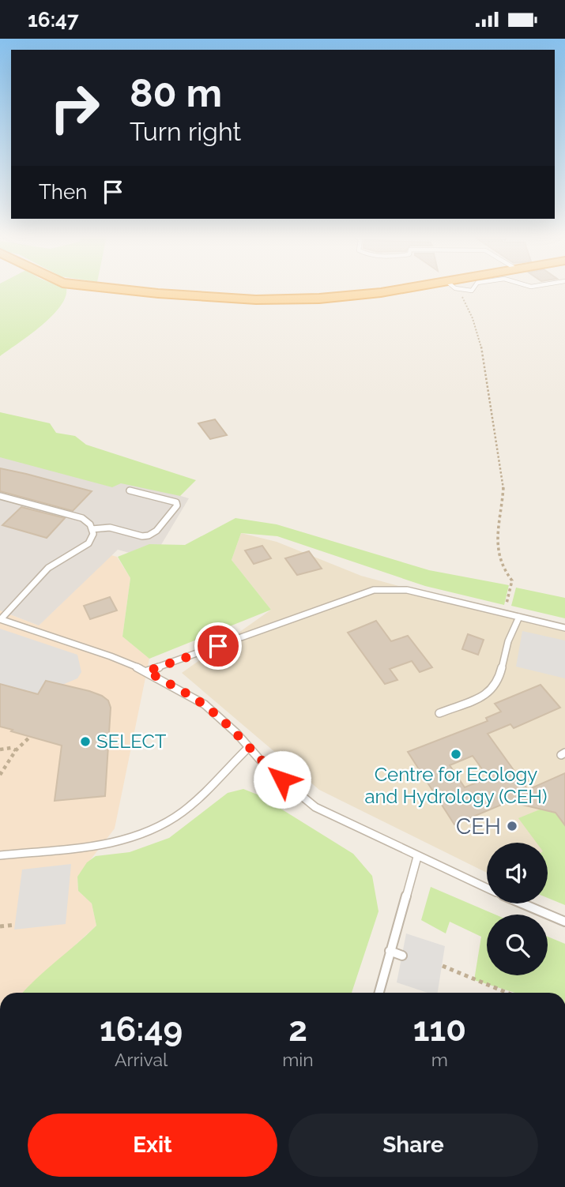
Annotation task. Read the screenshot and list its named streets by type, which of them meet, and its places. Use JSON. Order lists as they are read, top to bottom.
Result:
{
  "places": ["SELECT", "Centre for Ecology and Hydrology (CEH)", "CEH"],
  "page": {
    "status": "16:47",
    "turn": ["80 m", "Turn right"],
    "then": "Then",
    "eta": [
      "16:49",
      "Arrival",
      "2",
      "min",
      "110",
      "m"
    ],
    "buttons": ["Exit", "Share"]
  }
}
